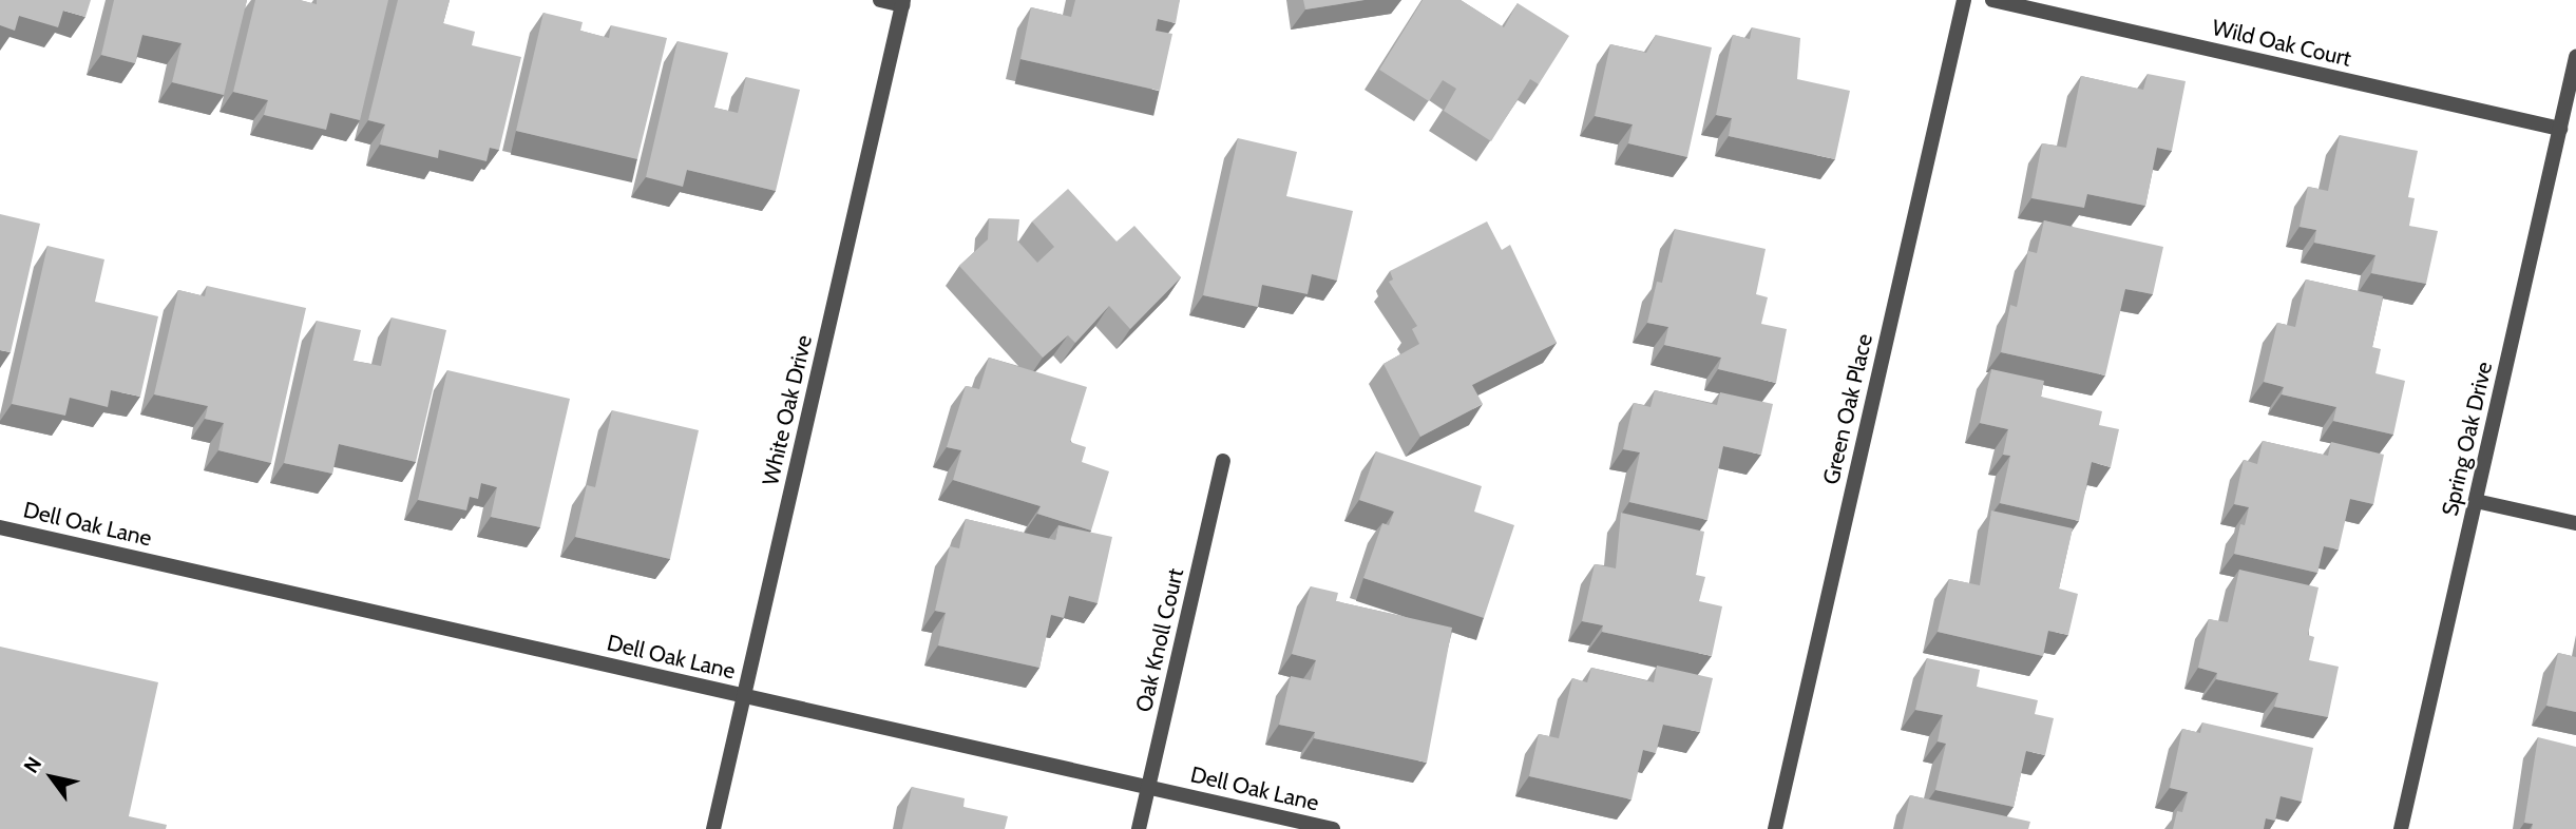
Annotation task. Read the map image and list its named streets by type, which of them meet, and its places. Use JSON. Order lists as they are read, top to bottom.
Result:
{
  "streets": {
    "street": [
      "Wild Oak Court",
      "Green Oak Place",
      "White Oak Drive",
      "Spring Oak Drive",
      "Dell Oak Lane",
      "Oak Knoll Court"
    ]
  },
  "crossings": [
    ["Wild Oak Court", "Spring Oak Drive"],
    ["White Oak Drive", "Dell Oak Lane"],
    ["Dell Oak Lane", "Oak Knoll Court"]
  ],
  "north": "top left"
}
